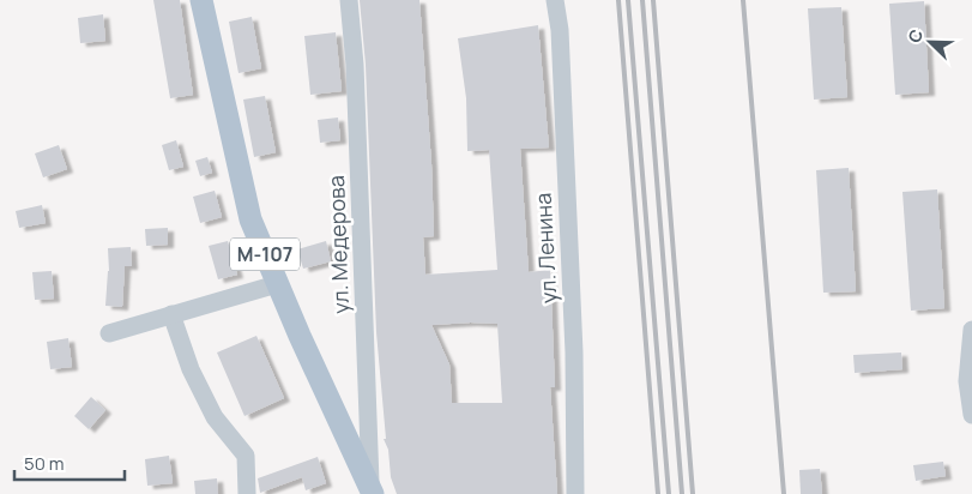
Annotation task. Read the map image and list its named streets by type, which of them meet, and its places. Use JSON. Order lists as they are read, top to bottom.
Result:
{
  "streets": {
    "main road": ["М-107"],
    "street": ["ул. Медерова", "ул. Ленина"]
  },
  "crossings": [
    ["ул. Медерова", "М-107"]
  ],
  "scale_bar": "50 m",
  "north": "top left"
}
